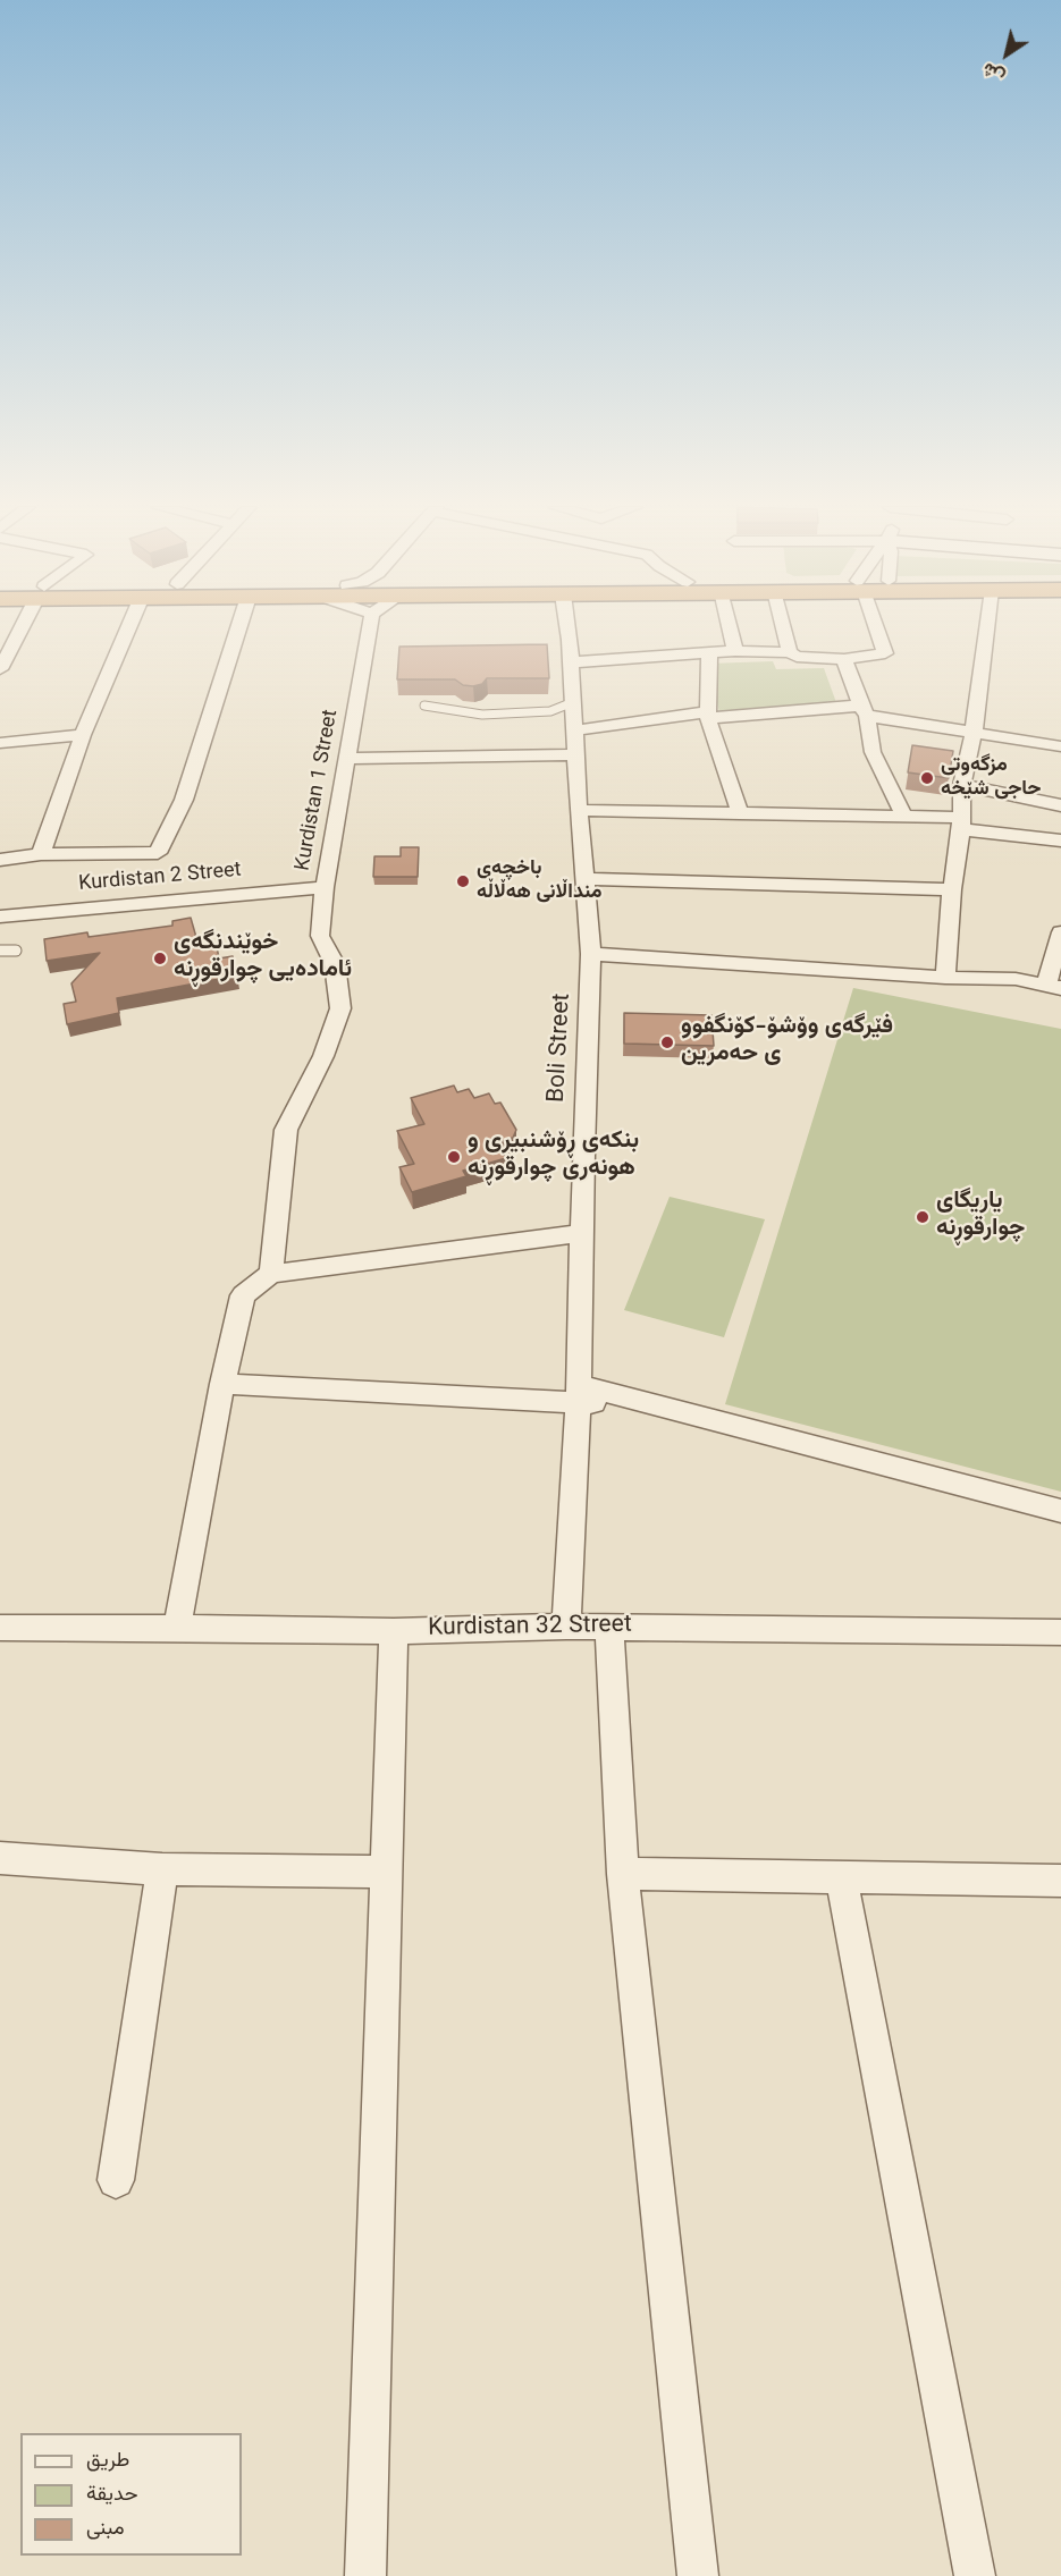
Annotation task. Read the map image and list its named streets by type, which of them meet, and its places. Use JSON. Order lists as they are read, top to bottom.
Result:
{
  "streets": {
    "street": [
      "Kurdistan 1 Street",
      "Kurdistan 2 Street",
      "Boli Street",
      "Kurdistan 32 Street"
    ]
  },
  "crossings": [
    ["Kurdistan 1 Street", "Kurdistan 2 Street"],
    ["Boli Street", "Kurdistan 32 Street"]
  ],
  "places": [
    "مزگەوتی حاجی شێخە",
    "باخچەی منداڵانی هەڵاڵە",
    "خوێندنگەی ئامادەیی چوارقوڕنە",
    "فێرگەی وۆشۆ-کۆنگفوو ی حەمرین",
    "بنکەی ڕۆشنبیری و هونەری چوارقوڕنە",
    "یاریگای چوارقوڕنە"
  ],
  "legend": ["طريق", "حديقة", "مبنى"],
  "north": "bottom left"
}
